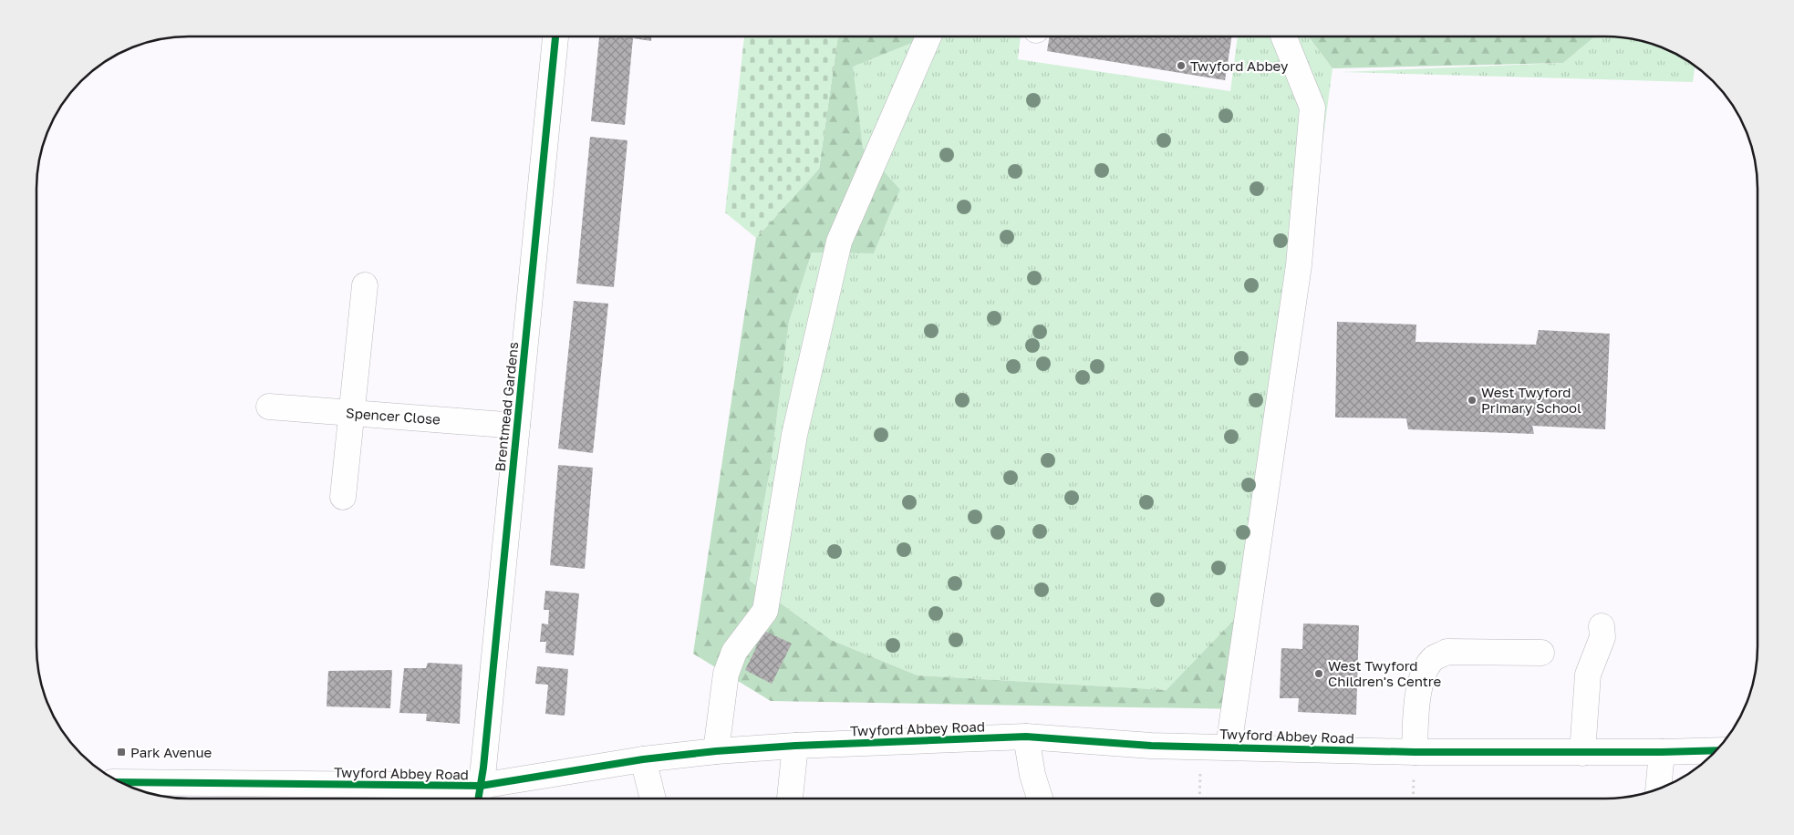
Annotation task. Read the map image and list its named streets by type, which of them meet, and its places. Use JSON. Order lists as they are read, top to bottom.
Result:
{
  "streets": {
    "street": ["Brentmead Gardens", "Spencer Close", "Twyford Abbey Road"]
  },
  "crossings": [
    ["Brentmead Gardens", "Spencer Close"],
    ["Brentmead Gardens", "Twyford Abbey Road"]
  ],
  "places": {
    "other": ["Twyford Abbey", "West Twyford Primary School", "West Twyford Children's Centre"],
    "transit": ["Park Avenue"]
  }
}
